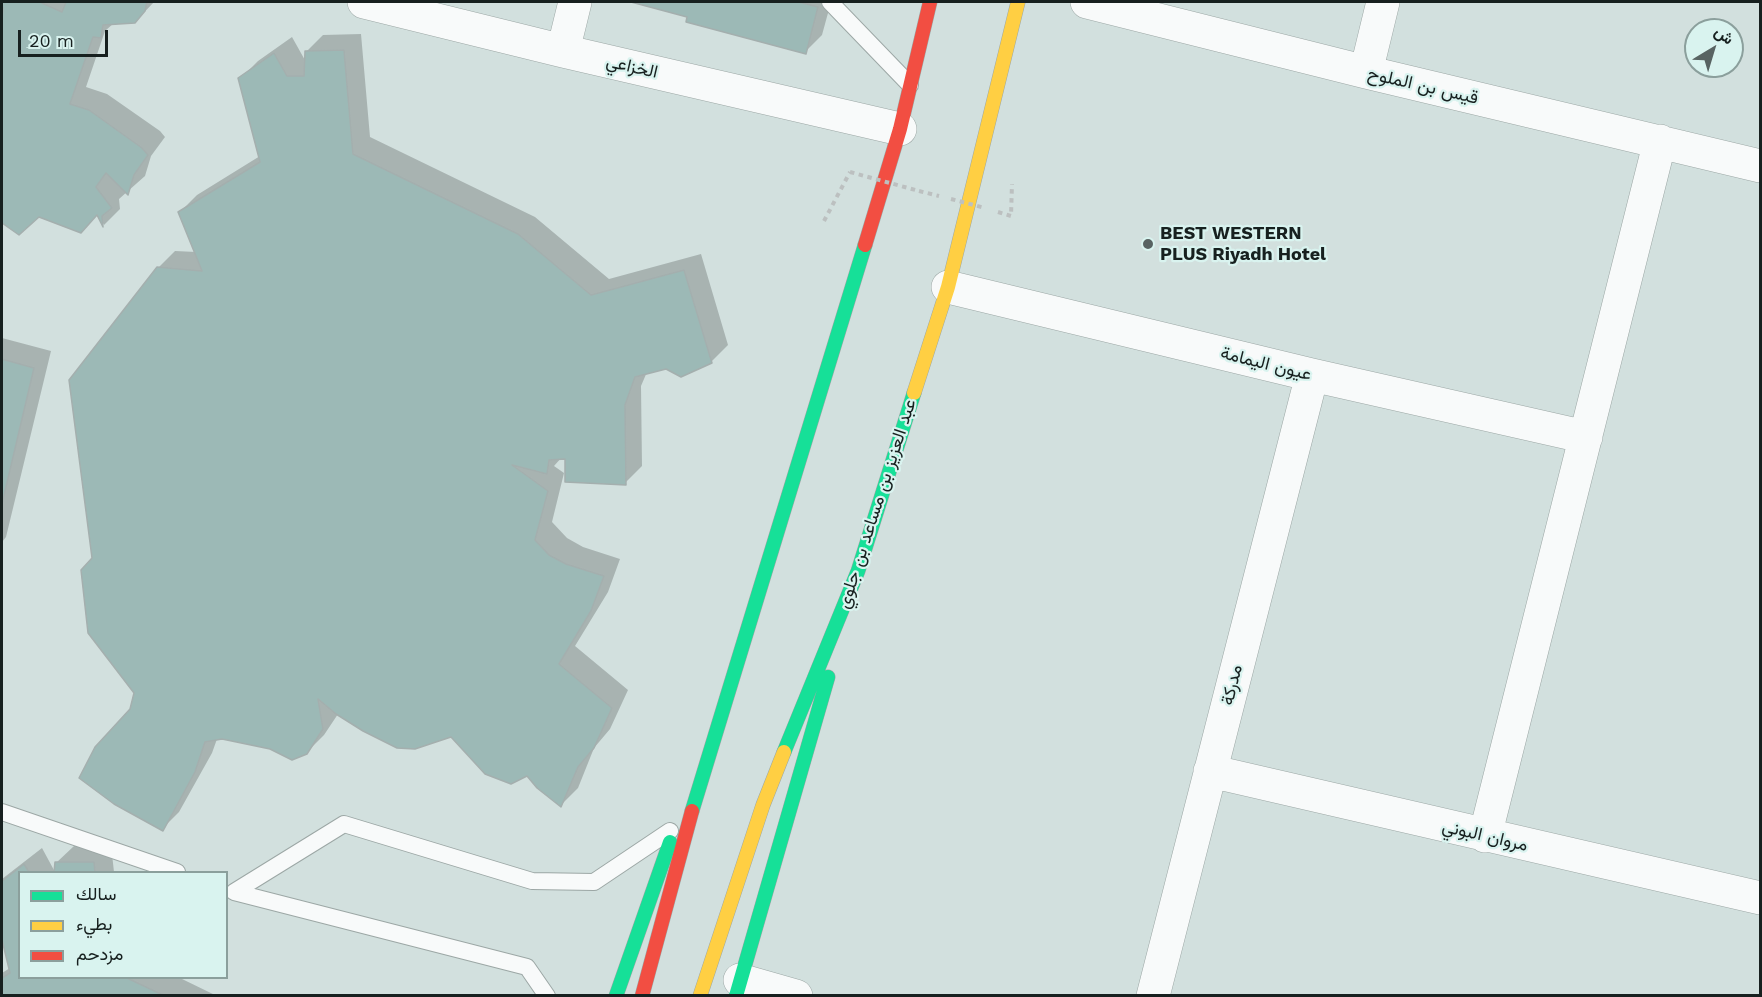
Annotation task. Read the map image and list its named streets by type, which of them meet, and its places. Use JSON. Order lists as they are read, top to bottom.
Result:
{
  "streets": {
    "main road": ["عبد العزيز بن مساعد بن جلوي"],
    "street": [
      "الخزاعي",
      "قيس بن الملوح",
      "عيون اليمامة",
      "مدركة",
      "مروان البوني"
    ]
  },
  "crossings": [
    ["عيون اليمامة", "عبد العزيز بن مساعد بن جلوي"],
    ["عيون اليمامة", "مدركة"],
    ["مدركة", "مروان البوني"]
  ],
  "places": ["BEST WESTERN PLUS Riyadh Hotel"],
  "legend": ["سالك", "بطيء", "مزدحم"],
  "scale_bar": "20 m",
  "north": "top right"
}
